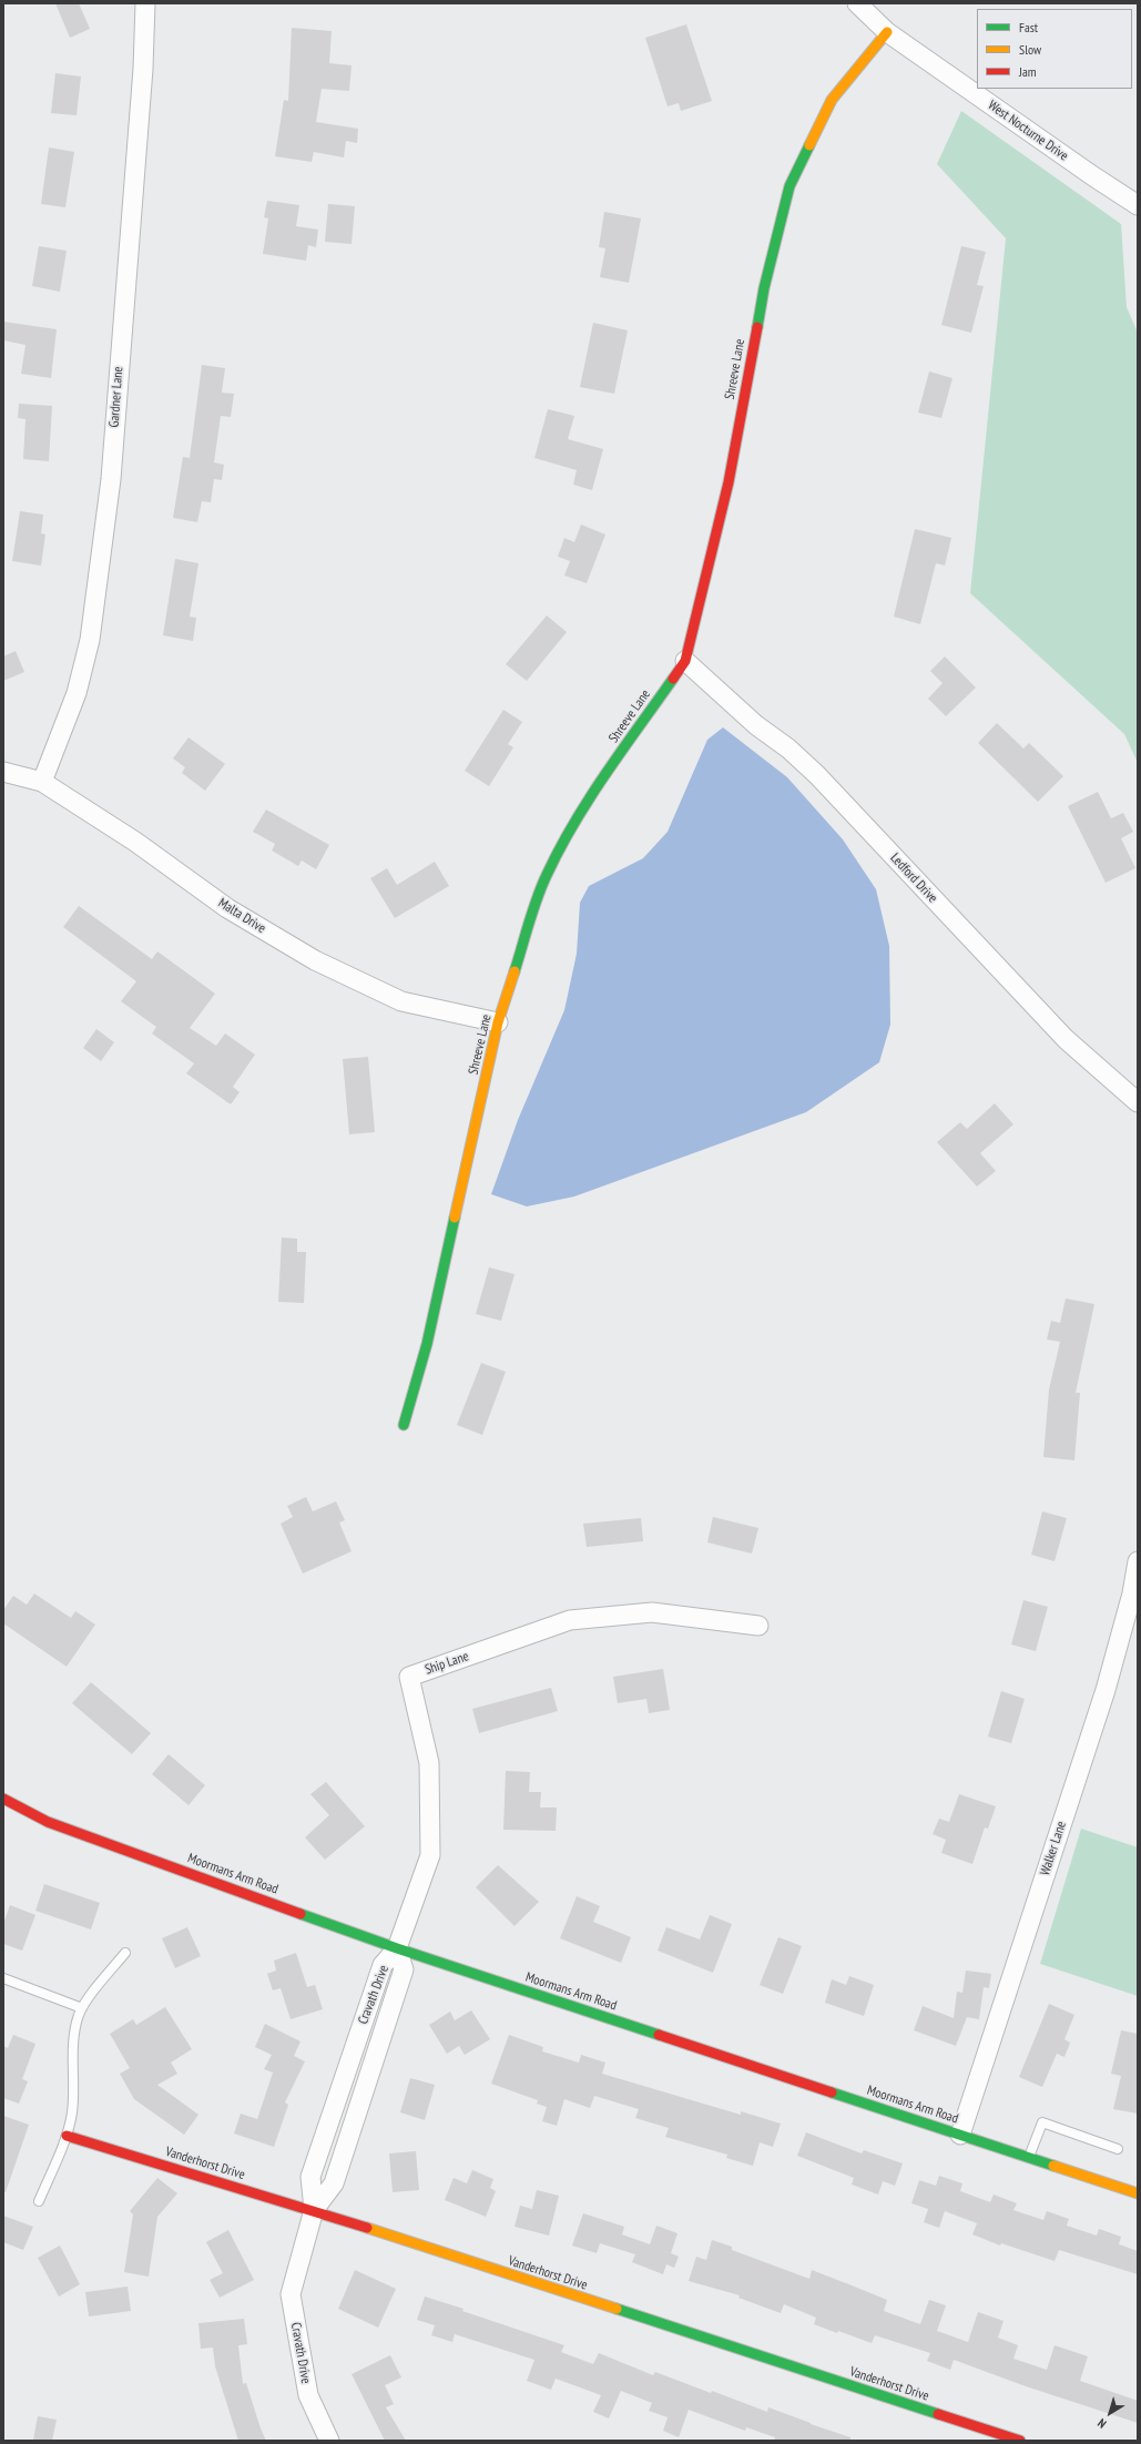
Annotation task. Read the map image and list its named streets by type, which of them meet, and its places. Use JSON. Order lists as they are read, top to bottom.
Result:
{
  "streets": {
    "street": [
      "West Nocturne Drive",
      "Shreeve Lane",
      "Gardner Lane",
      "Ledford Drive",
      "Malta Drive",
      "Ship Lane",
      "Walker Lane",
      "Moormans Arm Road",
      "Cravath Drive",
      "Vanderhorst Drive"
    ]
  },
  "crossings": [
    ["West Nocturne Drive", "Shreeve Lane"],
    ["Shreeve Lane", "Ledford Drive"],
    ["Shreeve Lane", "Malta Drive"],
    ["Gardner Lane", "Malta Drive"],
    ["Ship Lane", "Moormans Arm Road"],
    ["Ship Lane", "Cravath Drive"],
    ["Walker Lane", "Moormans Arm Road"],
    ["Moormans Arm Road", "Cravath Drive"],
    ["Cravath Drive", "Vanderhorst Drive"]
  ],
  "legend": ["Fast", "Slow", "Jam"],
  "north": "bottom left"
}
